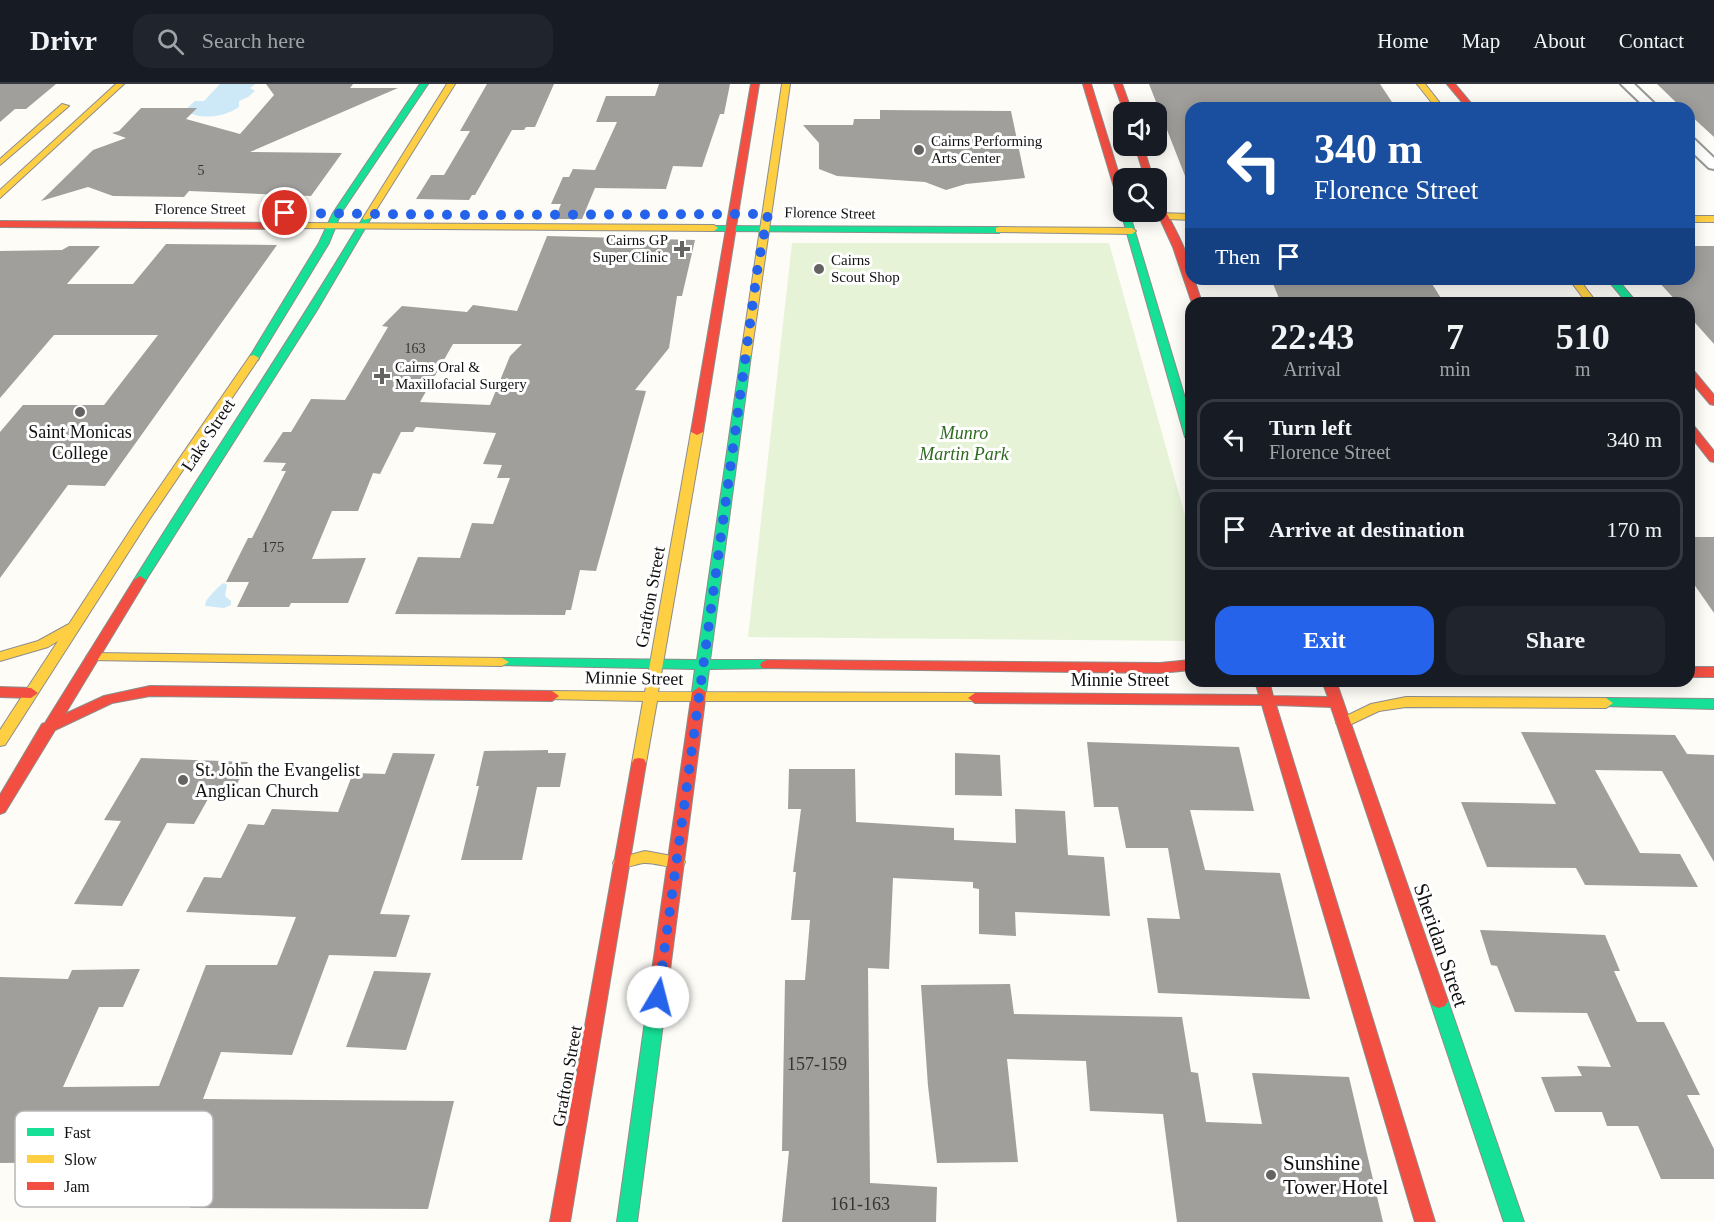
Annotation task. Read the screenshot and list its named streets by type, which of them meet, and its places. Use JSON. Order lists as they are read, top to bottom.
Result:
{
  "streets": {
    "main road": [
      "Florence Street",
      "Lake Street",
      "Grafton Street",
      "Minnie Street",
      "Sheridan Street"
    ]
  },
  "crossings": [
    ["Florence Street", "Lake Street"],
    ["Florence Street", "Grafton Street"],
    ["Lake Street", "Minnie Street"],
    ["Grafton Street", "Minnie Street"],
    ["Minnie Street", "Sheridan Street"]
  ],
  "parks": ["Munro Martin Park"],
  "places": {
    "other": [
      "Cairns Performing Arts Center",
      "Cairns Scout Shop",
      "Saint Monicas College",
      "St. John the Evangelist Anglican Church",
      "Sunshine Tower Hotel"
    ],
    "health": ["Cairns GP Super Clinic", "Cairns Oral & Maxillofacial Surgery"]
  },
  "house_numbers": [
    "5",
    "163",
    "175",
    "157-159",
    "161-163"
  ],
  "legend": ["Fast", "Slow", "Jam"],
  "page": {
    "header": "Drivr",
    "search": "Search here",
    "nav": [
      "Home",
      "Map",
      "About",
      "Contact"
    ],
    "turn": ["340 m", "Florence Street"],
    "then": "Then",
    "eta": [
      "22:43",
      "Arrival",
      "7",
      "min",
      "510",
      "m"
    ],
    "list": [
      {
        "name": "Turn left",
        "note": "Florence Street",
        "value": "340 m"
      },
      {
        "name": "Arrive at destination",
        "value": "170 m"
      }
    ],
    "buttons": ["Exit", "Share"]
  }
}
